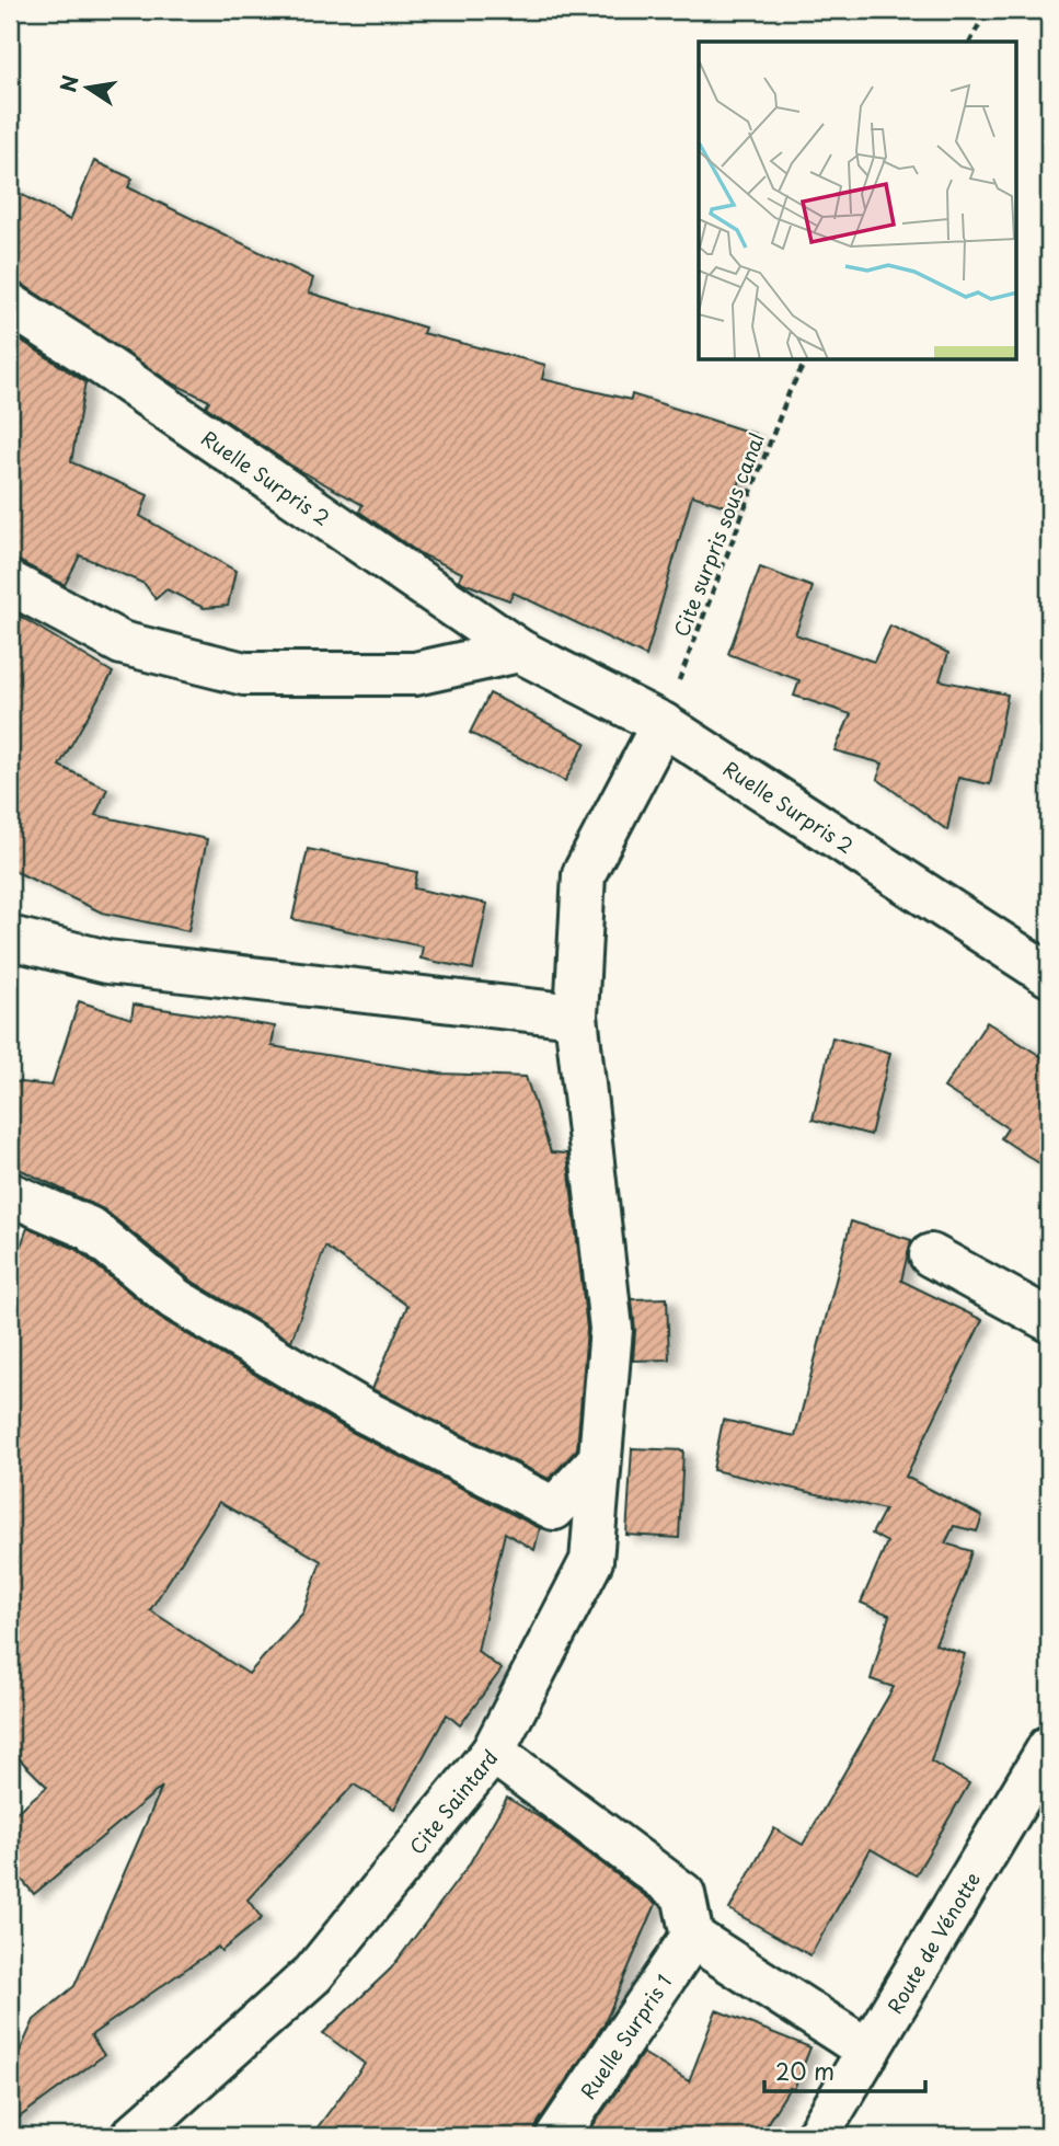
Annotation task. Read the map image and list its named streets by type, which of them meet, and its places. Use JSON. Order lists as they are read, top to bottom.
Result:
{
  "streets": {
    "street": [
      "Ruelle Surpris 2",
      "Cite Saintard",
      "Route de Vénotte",
      "Ruelle Surpris 1"
    ],
    "path": ["Cite surpris sous canal"]
  },
  "crossings": [
    ["Ruelle Surpris 2", "Cite surpris sous canal"],
    ["Cite Saintard", "Ruelle Surpris 1"]
  ],
  "scale_bar": "20 m",
  "north": "left"
}
